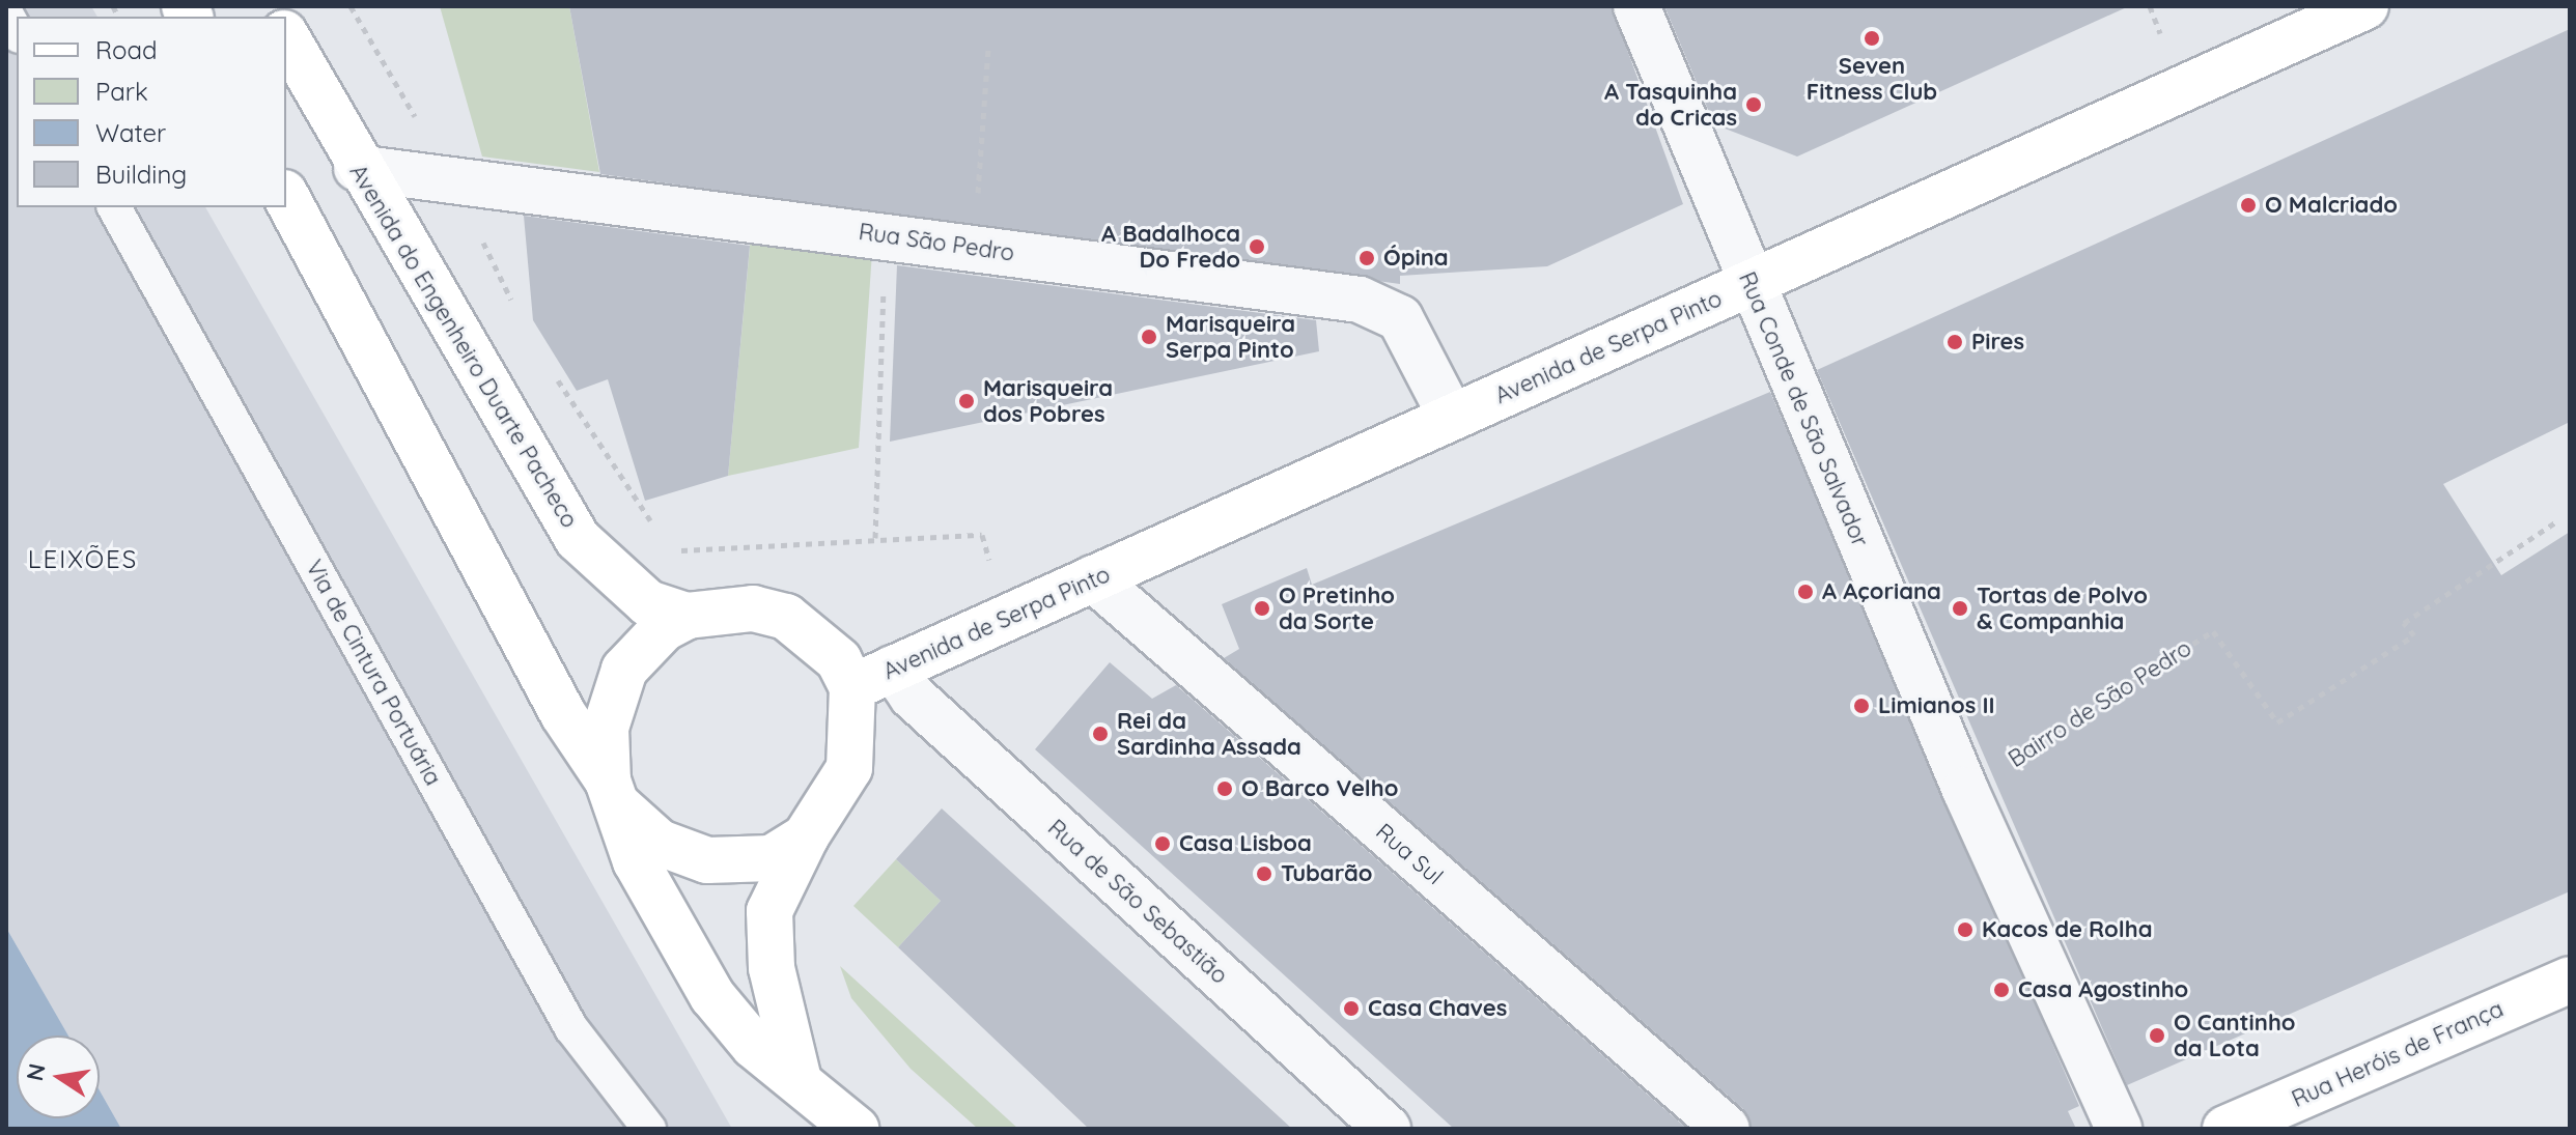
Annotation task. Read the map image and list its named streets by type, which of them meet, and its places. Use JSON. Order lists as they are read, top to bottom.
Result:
{
  "streets": {
    "main road": ["Avenida do Engenheiro Duarte Pacheco", "Avenida de Serpa Pinto", "Rua Heróis de França"],
    "street": [
      "Rua São Pedro",
      "Rua Conde de São Salvador",
      "Rua Sul",
      "Rua de São Sebastião"
    ],
    "lane": ["Via de Cintura Portuária"],
    "path": ["Bairro de São Pedro"]
  },
  "crossings": [
    ["Rua São Pedro", "Avenida do Engenheiro Duarte Pacheco"],
    ["Rua São Pedro", "Avenida de Serpa Pinto"],
    ["Avenida do Engenheiro Duarte Pacheco", "Avenida de Serpa Pinto"],
    ["Avenida de Serpa Pinto", "Rua Conde de São Salvador"],
    ["Avenida de Serpa Pinto", "Rua Sul"],
    ["Avenida de Serpa Pinto", "Rua de São Sebastião"],
    ["Rua Conde de São Salvador", "Bairro de São Pedro"]
  ],
  "districts": ["LEIXÕES"],
  "places": [
    "Seven Fitness Club",
    "A Tasquinha do Cricas",
    "O Malcriado",
    "A Badalhoca Do Fredo",
    "Ópina",
    "Marisqueira Serpa Pinto",
    "Pires",
    "Marisqueira dos Pobres",
    "A Açoriana",
    "O Pretinho da Sorte",
    "Tortas de Polvo & Companhia",
    "Limianos II",
    "Rei da Sardinha Assada",
    "O Barco Velho",
    "Casa Lisboa",
    "Tubarão",
    "Kacos de Rolha",
    "Casa Agostinho",
    "Casa Chaves",
    "O Cantinho da Lota"
  ],
  "legend": [
    "Road",
    "Park",
    "Water",
    "Building"
  ],
  "north": "left"
}
